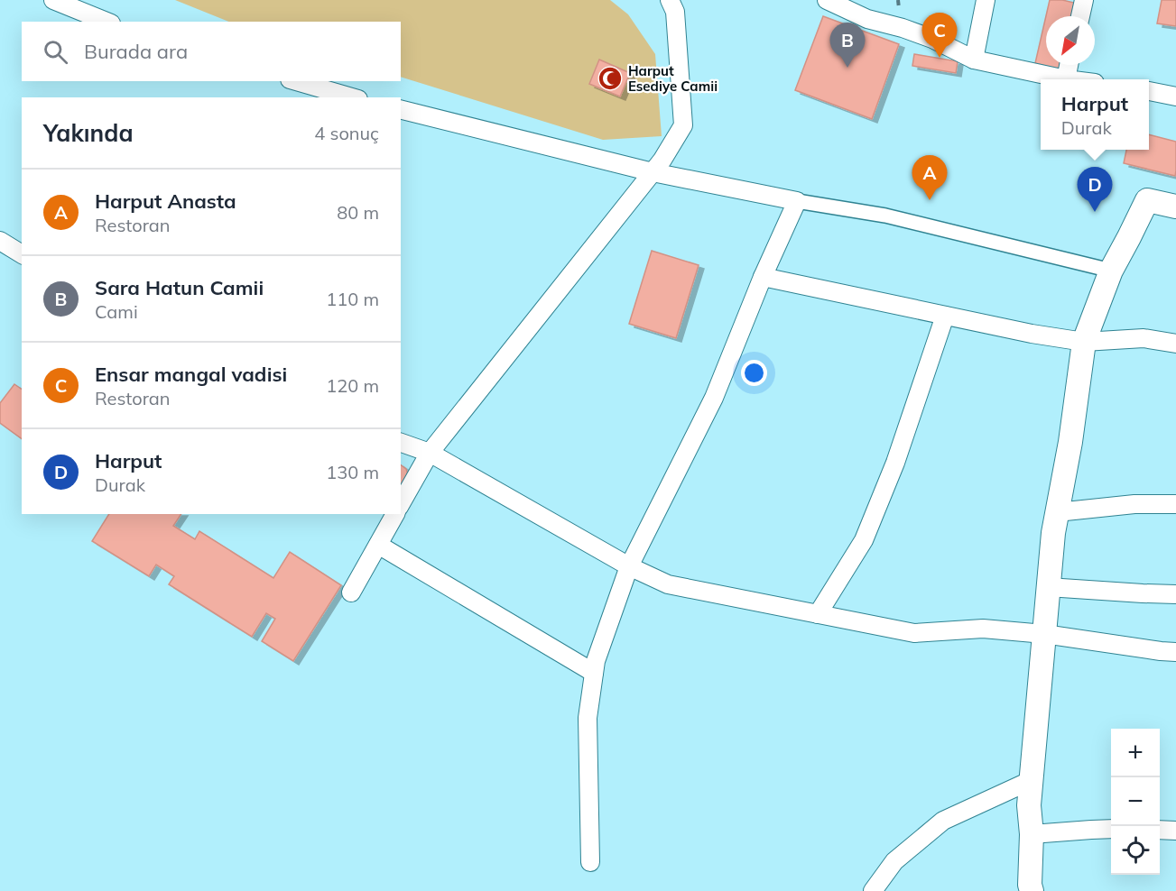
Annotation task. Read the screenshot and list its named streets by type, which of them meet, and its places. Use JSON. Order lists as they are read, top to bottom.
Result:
{
  "places": {
    "mosque": ["Harput Esediye Camii"]
  },
  "north": "bottom left",
  "page": {
    "pins": [
      "C",
      "B",
      "A",
      "D"
    ],
    "search": "Burada ara",
    "popup": ["Harput", "Durak"],
    "heading": ["Yakında", "4 sonuç"],
    "list": [
      {
        "mark": "A",
        "name": "Harput Anasta",
        "note": "Restoran",
        "value": "80 m"
      },
      {
        "mark": "B",
        "name": "Sara Hatun Camii",
        "note": "Cami",
        "value": "110 m"
      },
      {
        "mark": "C",
        "name": "Ensar mangal vadisi",
        "note": "Restoran",
        "value": "120 m"
      },
      {
        "mark": "D",
        "name": "Harput",
        "note": "Durak",
        "value": "130 m"
      }
    ],
    "map_buttons": ["+", "−"]
  }
}
